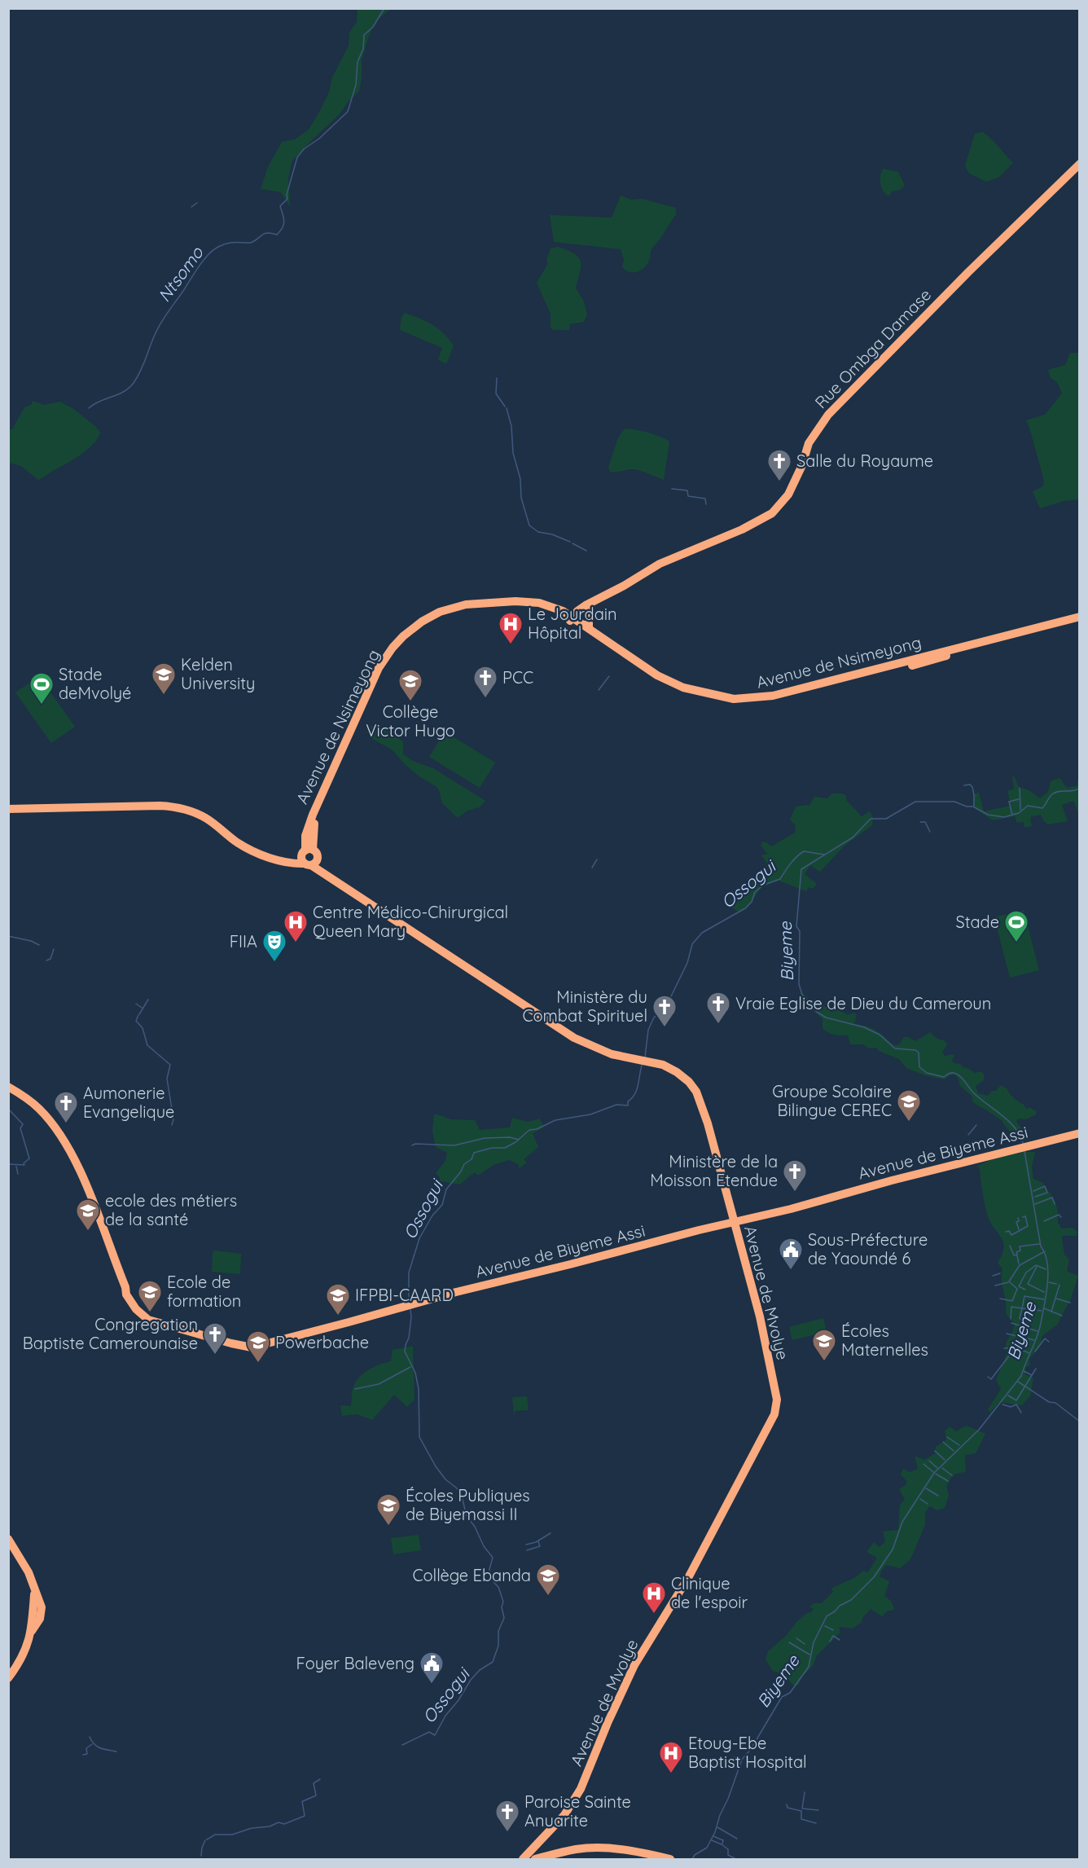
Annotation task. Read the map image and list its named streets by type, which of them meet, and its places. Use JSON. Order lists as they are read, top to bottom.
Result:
{
  "streets": {
    "main road": [
      "Rue Ombga Damase",
      "Avenue de Nsimeyong",
      "Avenue de Biyeme Assi",
      "Avenue de Mvolye"
    ]
  },
  "crossings": [
    ["Rue Ombga Damase", "Avenue de Nsimeyong"],
    ["Avenue de Nsimeyong", "Avenue de Mvolye"],
    ["Avenue de Biyeme Assi", "Avenue de Mvolye"]
  ],
  "water": ["Ntsomo", "Ossogui", "Biyeme"],
  "places": {
    "church": [
      "Salle du Royaume",
      "PCC",
      "Vraie Eglise de Dieu du Cameroun",
      "Ministère du Combat Spirituel",
      "Aumonerie Evangelique",
      "Ministère de la Moisson Etendue",
      "Congregation Baptiste Camerounaise",
      "Paroise Sainte Anuarite"
    ],
    "hospital": [
      "Le Jourdain Hôpital",
      "Centre Médico-Chirurgical Queen Mary",
      "Clinique de l'espoir",
      "Etoug-Ebe Baptist Hospital"
    ],
    "school or university": [
      "Kelden University",
      "Collège Victor Hugo",
      "Groupe Scolaire Bilingue CEREC",
      "ecole des métiers de la santé",
      "Ecole de formation",
      "IFPBI-CAARD",
      "Écoles Maternelles",
      "Powerbache",
      "Écoles Publiques de Biyemassi II",
      "Collège Ebanda"
    ],
    "sports": ["Stade deMvolyé", "Stade"],
    "theatre": ["FIIA"],
    "public building": ["Sous-Préfecture de Yaoundé 6", "Foyer Baleveng"]
  }
}
